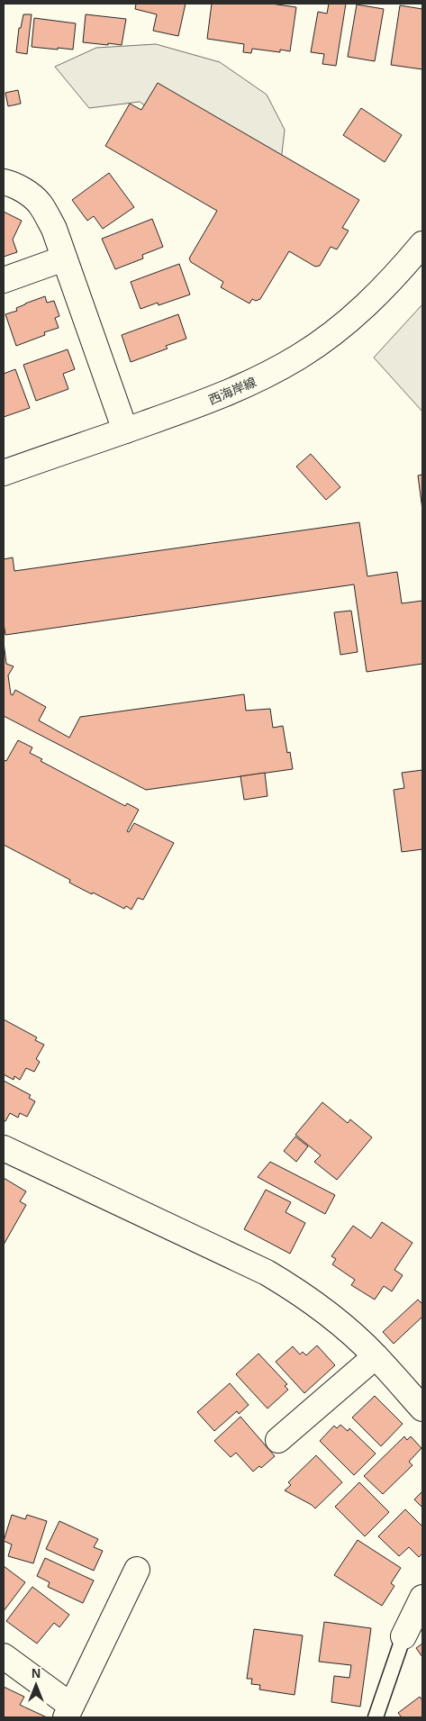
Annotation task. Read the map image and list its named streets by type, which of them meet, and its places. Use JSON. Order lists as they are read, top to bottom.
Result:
{
  "streets": {
    "street": ["西海岸線"]
  },
  "north": "top"
}
